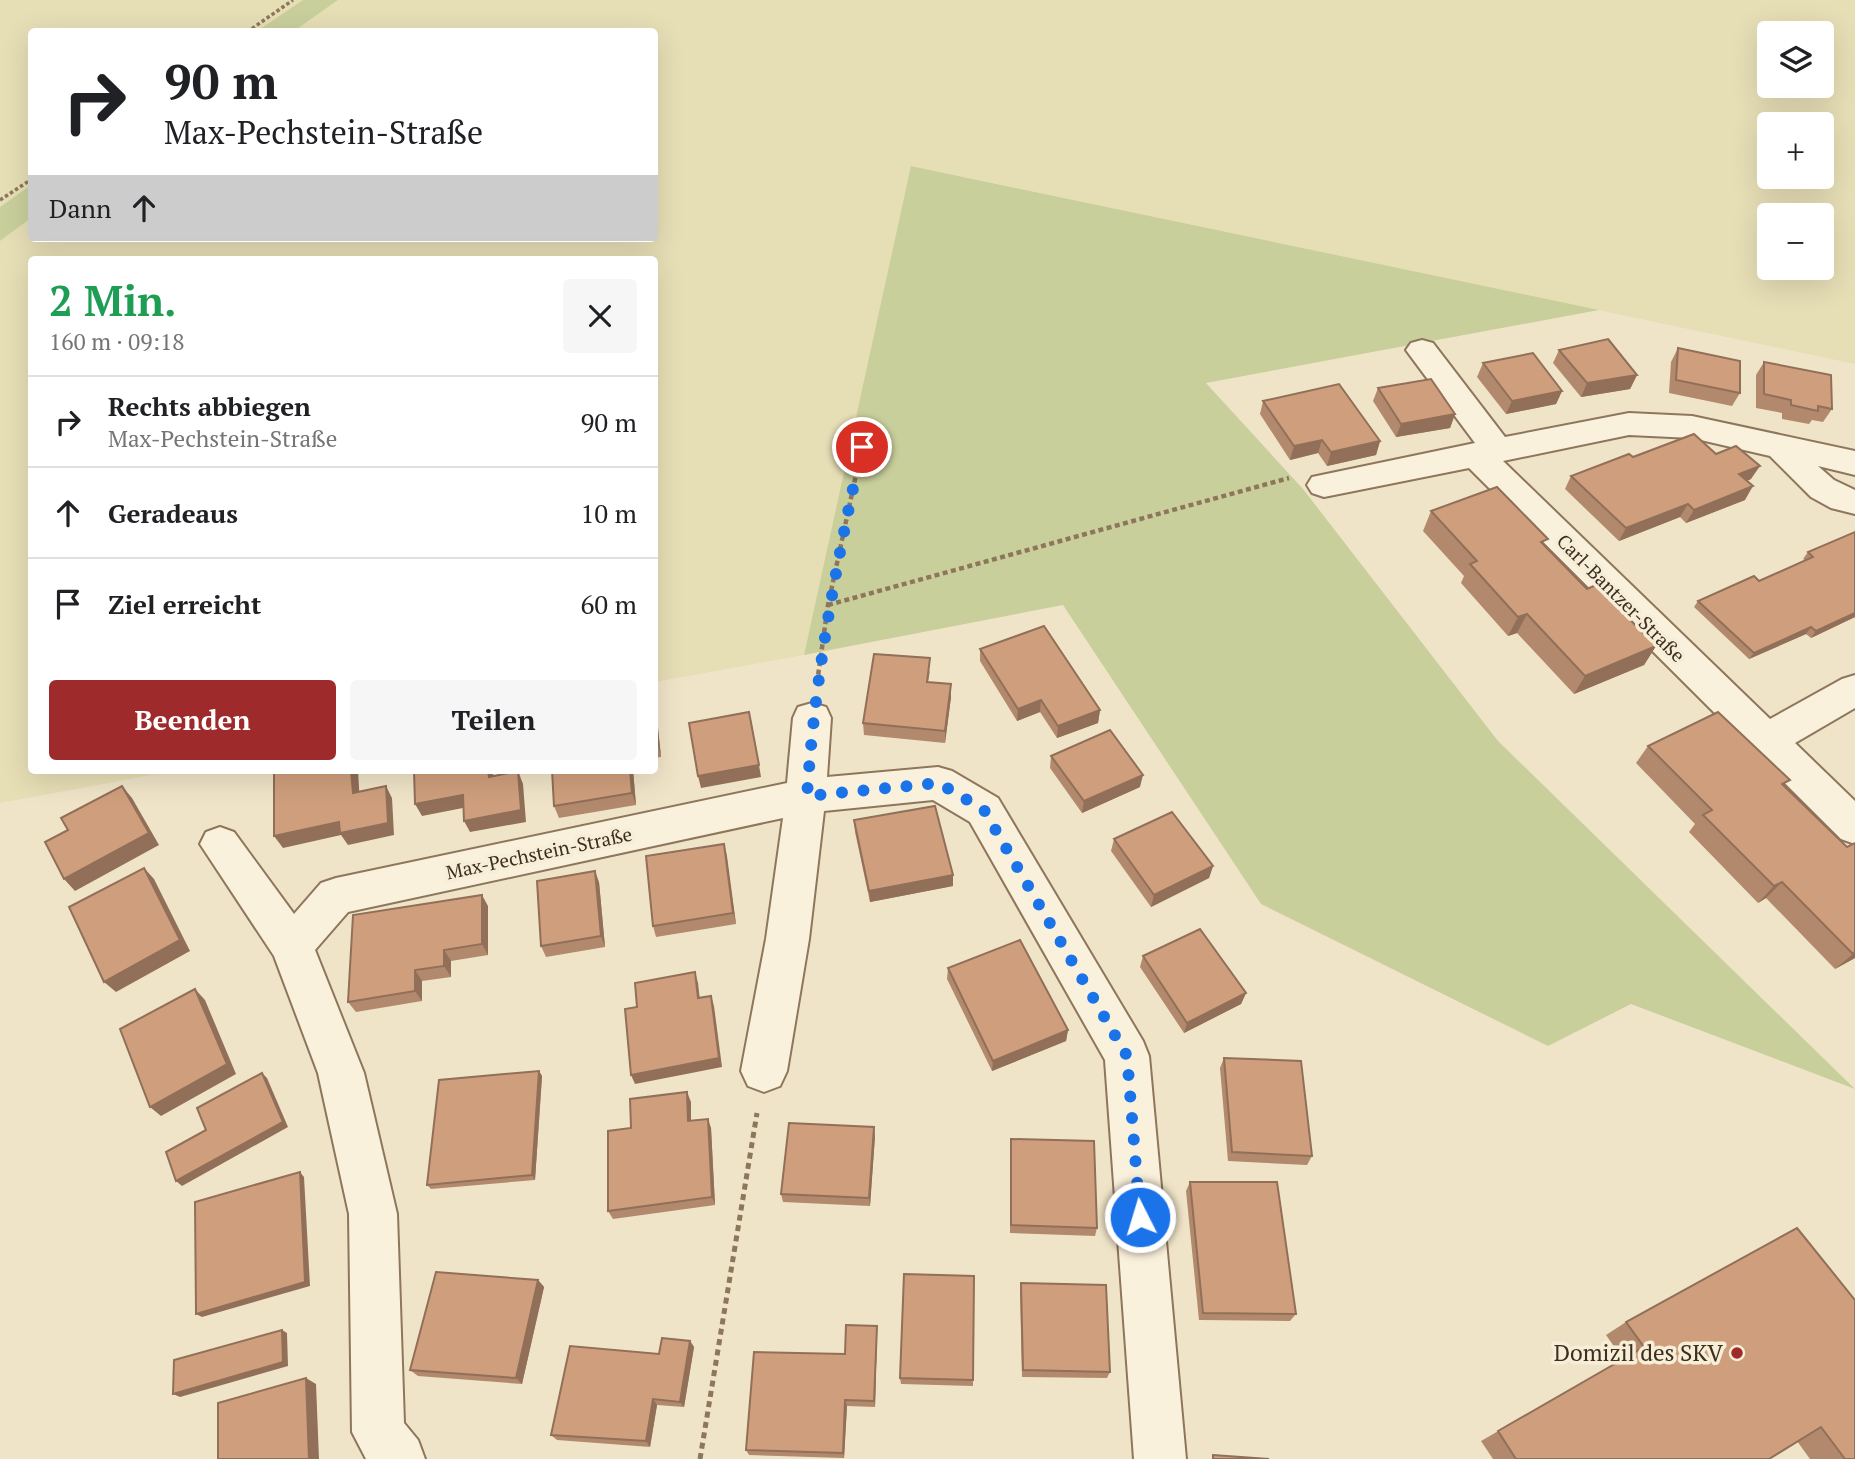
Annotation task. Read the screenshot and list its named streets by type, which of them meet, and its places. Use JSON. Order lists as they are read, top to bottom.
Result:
{
  "streets": {
    "street": ["Carl-Bantzer-Straße", "Max-Pechstein-Straße"]
  },
  "places": ["Domizil des SKV"],
  "page": {
    "map_buttons": ["+", "−"],
    "turn": ["90 m", "Max-Pechstein-Straße"],
    "then": "Dann",
    "heading": ["2 Min.", "160 m · 09:18"],
    "list": [
      {
        "name": "Rechts abbiegen",
        "note": "Max-Pechstein-Straße",
        "value": "90 m"
      },
      {
        "name": "Geradeaus",
        "value": "10 m"
      },
      {
        "name": "Ziel erreicht",
        "value": "60 m"
      }
    ],
    "buttons": ["Beenden", "Teilen"]
  }
}
